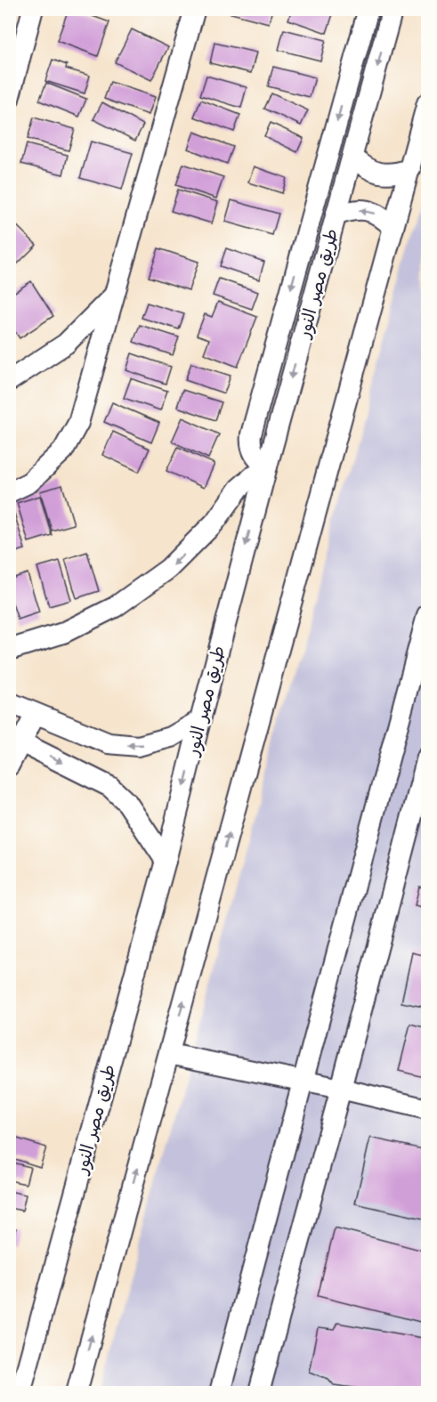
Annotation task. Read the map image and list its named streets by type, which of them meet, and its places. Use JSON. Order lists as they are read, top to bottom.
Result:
{
  "streets": {
    "street": ["طريق مصر النور"]
  }
}
